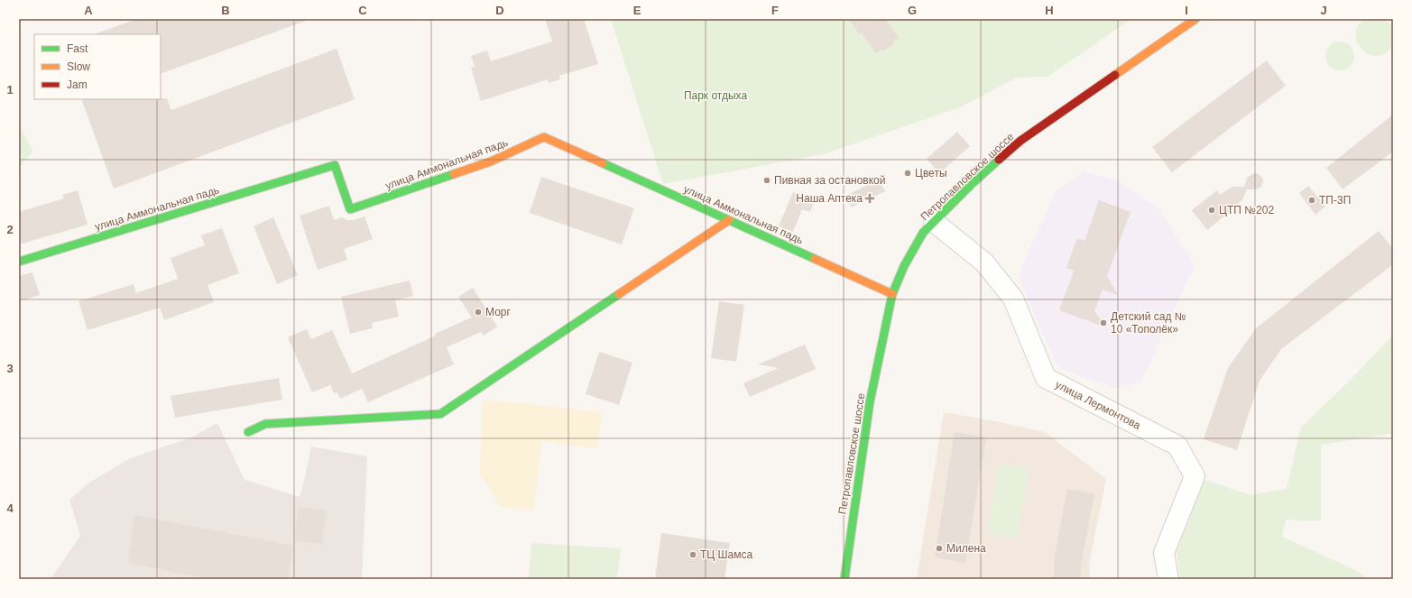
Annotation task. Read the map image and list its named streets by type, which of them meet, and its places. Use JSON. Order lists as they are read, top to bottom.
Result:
{
  "streets": {
    "street": ["улица Аммональная падь", "Петропавловское шоссе", "улица Лермонтова"]
  },
  "crossings": [
    ["улица Аммональная падь", "Петропавловское шоссе"],
    ["Петропавловское шоссе", "улица Лермонтова"]
  ],
  "parks": ["Парк отдыха"],
  "places": {
    "other": [
      "Цветы",
      "Пивная за остановкой",
      "ТП-3П",
      "ЦТП №202",
      "Морг",
      "Детский сад № 10 «Тополёк»",
      "Милена",
      "ТЦ Шамса"
    ],
    "health": ["Наша Аптека"]
  },
  "legend": ["Fast", "Slow", "Jam"],
  "grid": {
    "columns": [
      "A",
      "B",
      "C",
      "D",
      "E",
      "F",
      "G",
      "H",
      "I",
      "J"
    ],
    "rows": [
      "1",
      "2",
      "3",
      "4"
    ]
  }
}
